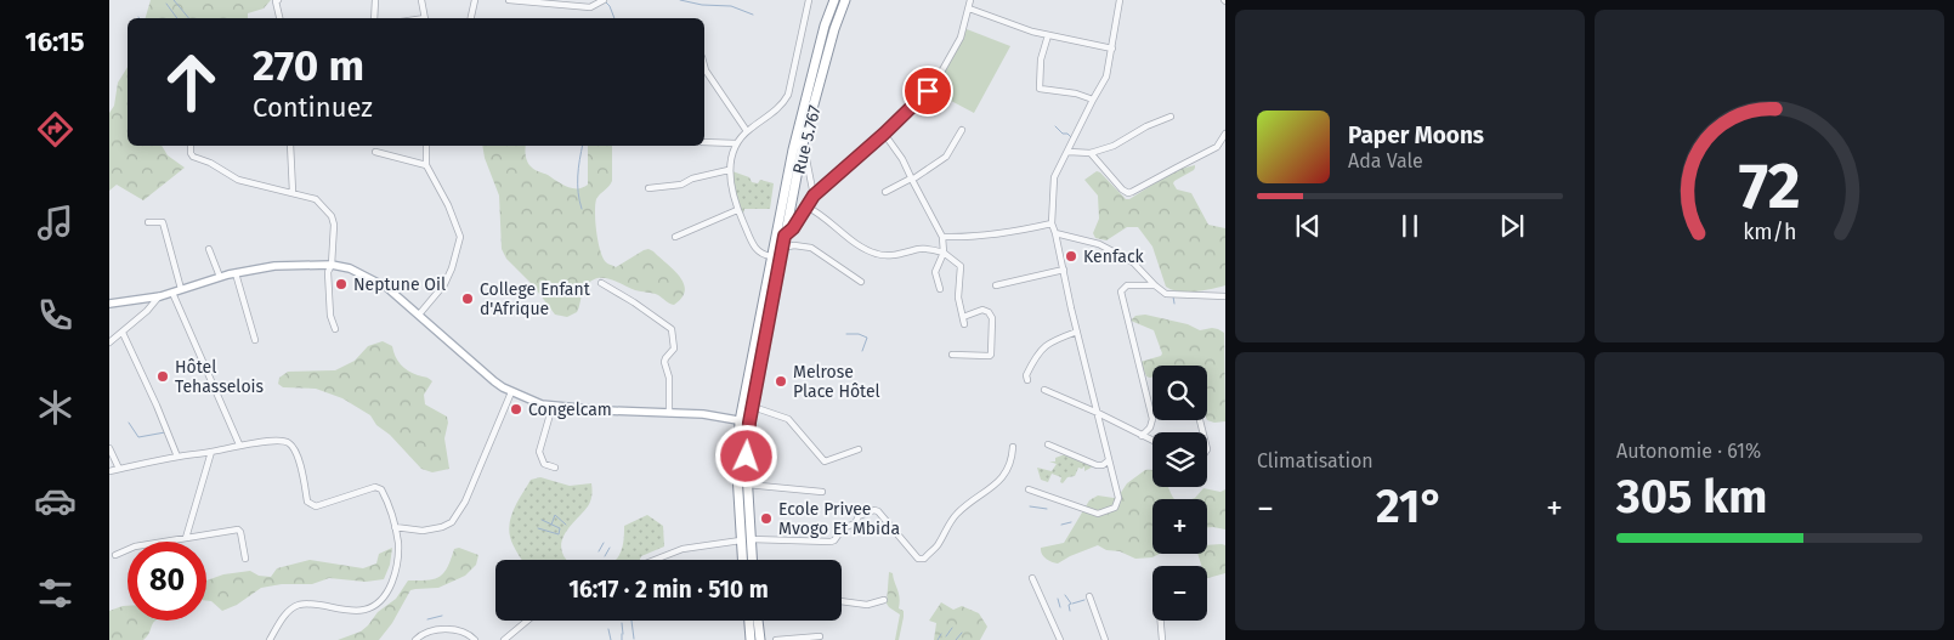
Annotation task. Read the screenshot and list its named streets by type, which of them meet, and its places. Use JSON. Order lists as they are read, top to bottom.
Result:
{
  "streets": {
    "highway": ["Rue 5.767"]
  },
  "places": [
    "Kenfack",
    "Neptune Oil",
    "College Enfant d'Afrique",
    "Hôtel Tehasselois",
    "Melrose Place Hôtel",
    "Congelcam",
    "Ecole Privee Mvogo Et Mbida"
  ],
  "page": {
    "tabs": "16:15",
    "turn": ["270 m", "Continuez"],
    "song": ["Paper Moons", "Ada Vale"],
    "tile": [
      "Climatisation",
      ["Autonomie · 61%", "305 km"]
    ],
    "map_buttons": ["+", "−"],
    "heat": ["−", "21°", "+"],
    "limit": "80",
    "trip": "16:17 · 2 min · 510 m",
    "gauge": ["72", "km/h"]
  }
}
